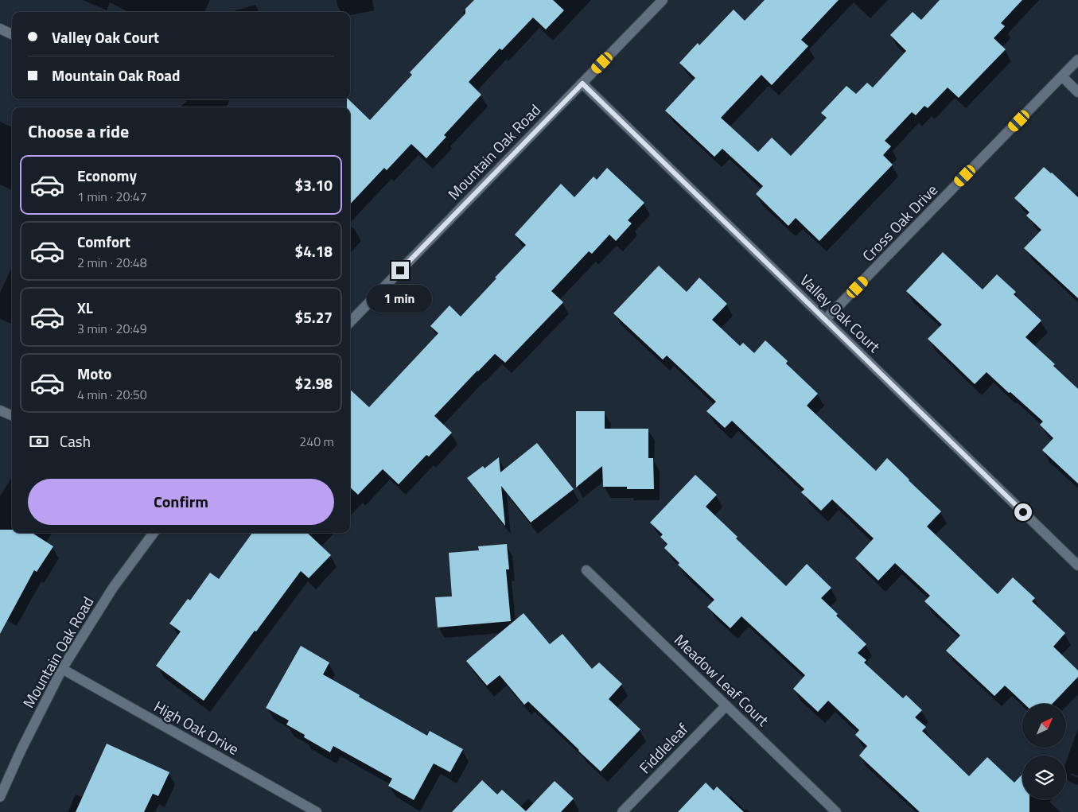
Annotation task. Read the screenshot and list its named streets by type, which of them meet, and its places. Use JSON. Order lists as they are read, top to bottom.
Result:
{
  "streets": {
    "street": [
      "Mountain Oak Road",
      "Cross Oak Drive",
      "Valley Oak Court",
      "Meadow Leaf Court",
      "High Oak Drive",
      "Fiddleleaf"
    ]
  },
  "crossings": [
    ["Mountain Oak Road", "Valley Oak Court"],
    ["Mountain Oak Road", "High Oak Drive"],
    ["Cross Oak Drive", "Valley Oak Court"],
    ["Meadow Leaf Court", "Fiddleleaf"]
  ],
  "north": "top right",
  "page": {
    "banner": ["Valley Oak Court", "Mountain Oak Road"],
    "heading": "Choose a ride",
    "list": [
      {
        "name": "Economy",
        "note": "1 min · 20:47",
        "value": "$3.10"
      },
      {
        "name": "Comfort",
        "note": "2 min · 20:48",
        "value": "$4.18"
      },
      {
        "name": "XL",
        "note": "3 min · 20:49",
        "value": "$5.27"
      },
      {
        "name": "Moto",
        "note": "4 min · 20:50",
        "value": "$2.98"
      }
    ],
    "bubble": "1 min",
    "pay": ["Cash", "240 m"],
    "buttons": "Confirm"
  }
}
